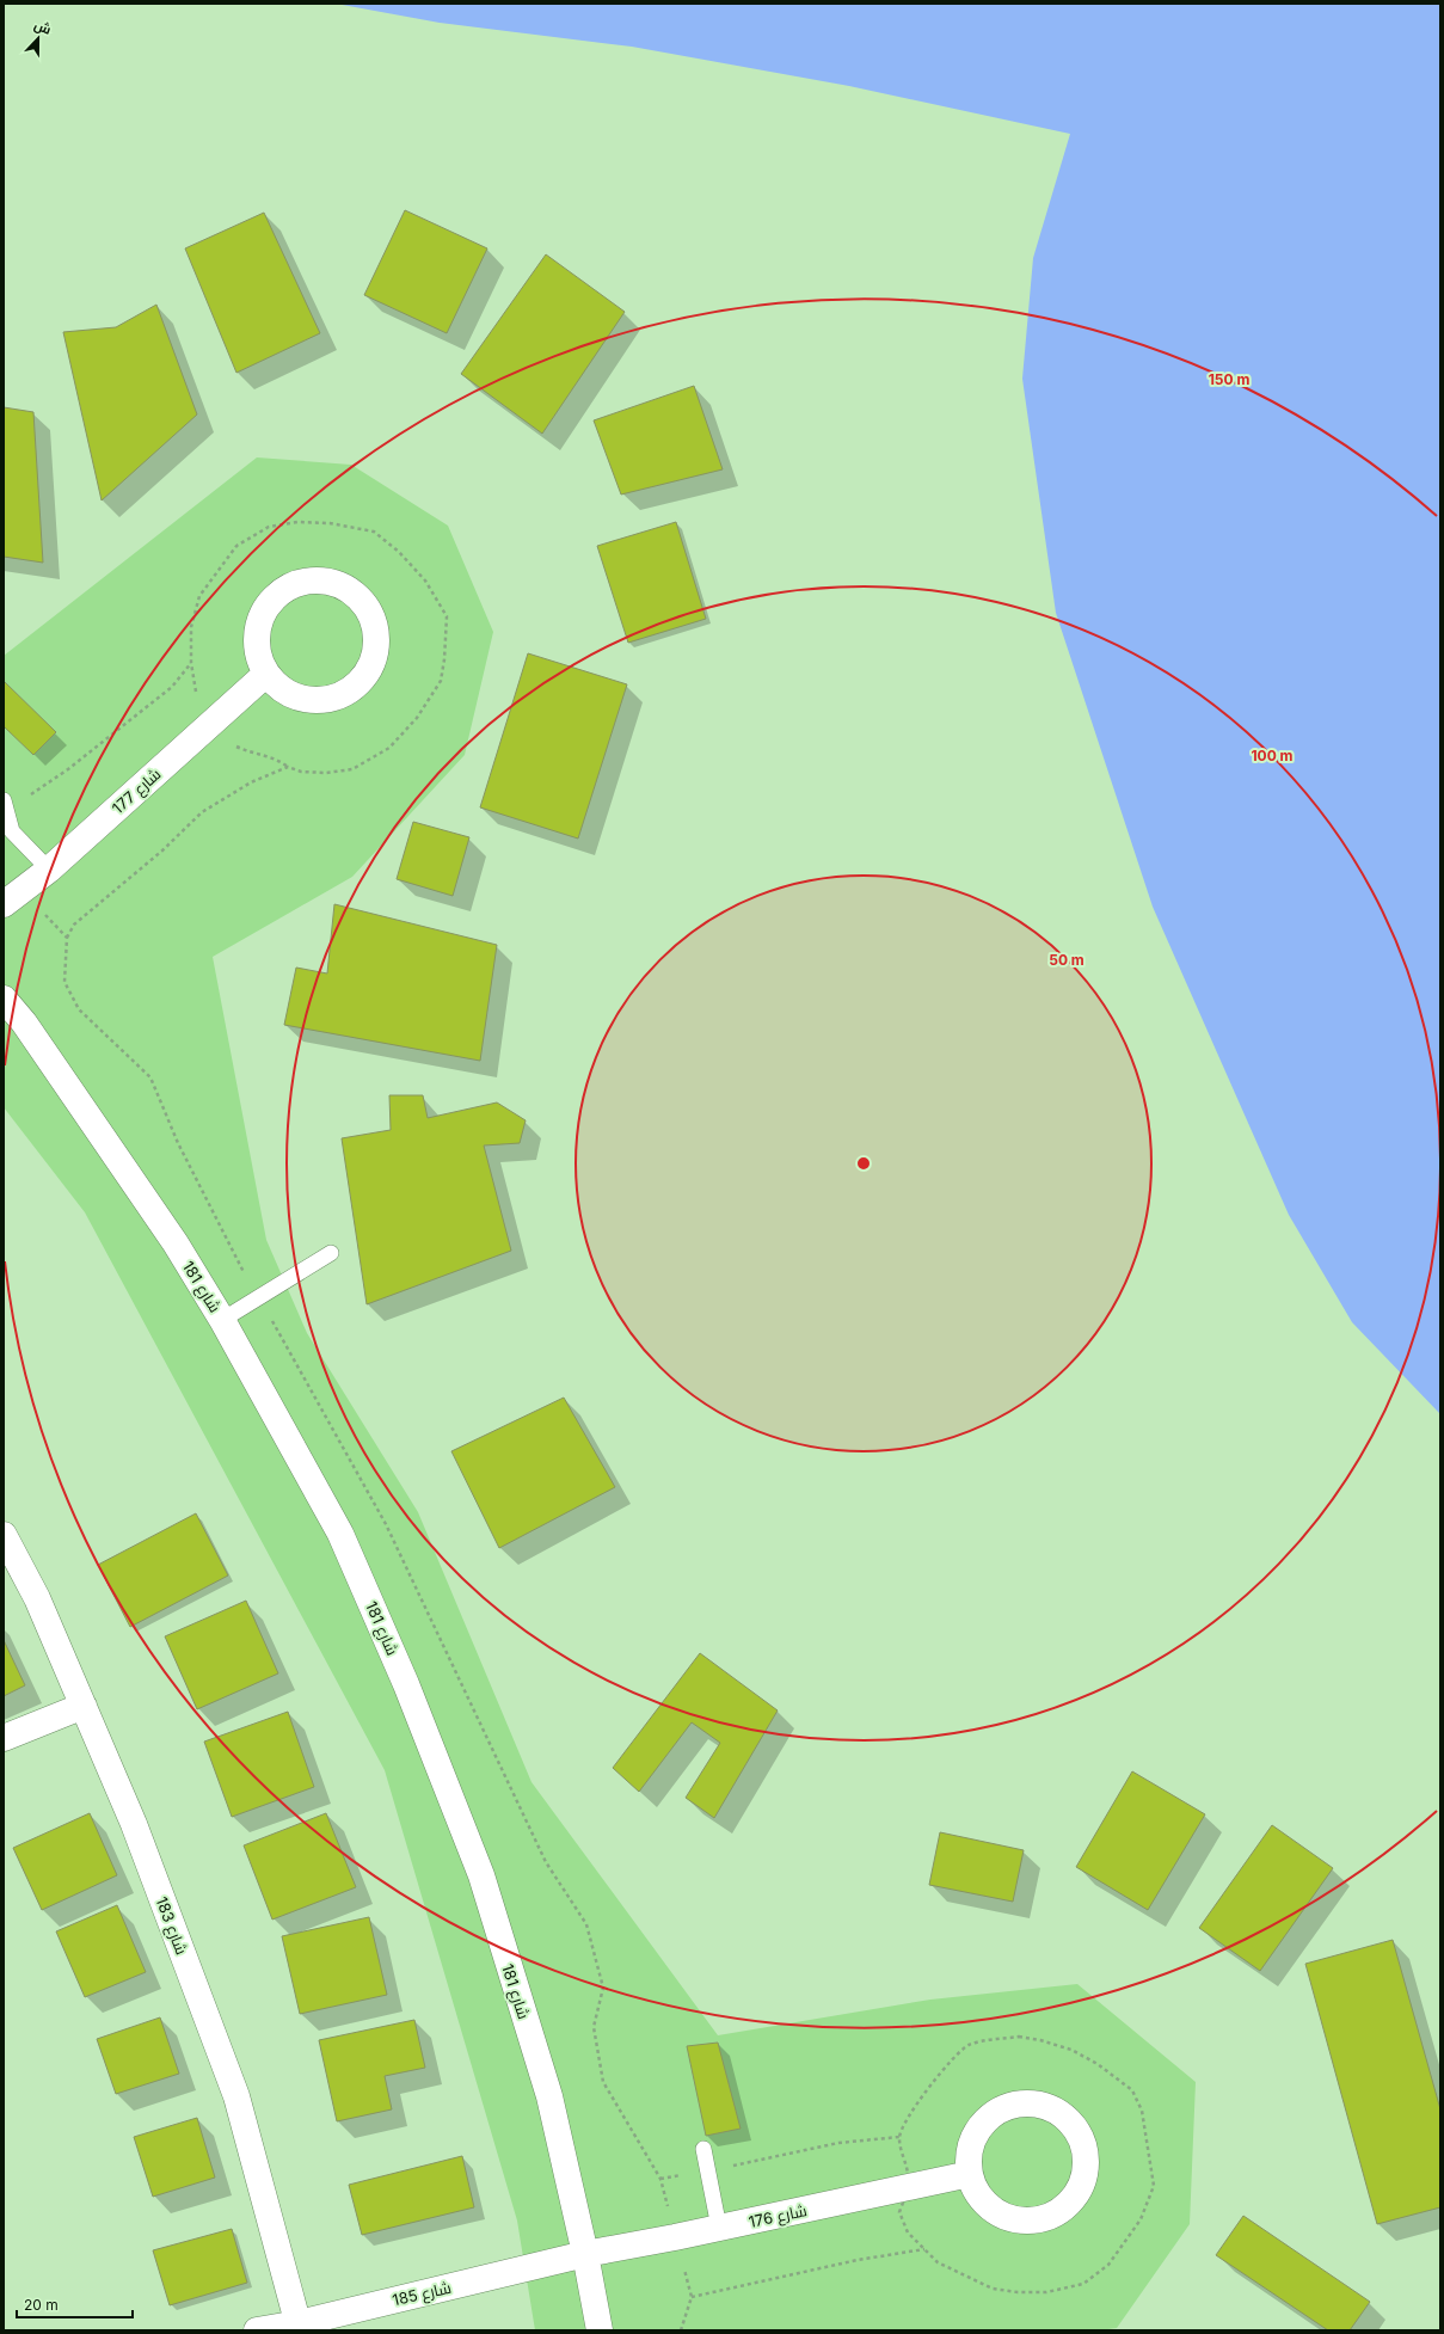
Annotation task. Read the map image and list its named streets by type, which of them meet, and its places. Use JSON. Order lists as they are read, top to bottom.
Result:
{
  "streets": {
    "street": [
      "شارع 177",
      "شارع 181",
      "شارع 183",
      "شارع 176",
      "شارع 185"
    ]
  },
  "crossings": [
    ["شارع 181", "شارع 176"],
    ["شارع 181", "شارع 185"],
    ["شارع 183", "شارع 185"],
    ["شارع 176", "شارع 185"]
  ],
  "scale_bar": "20 m",
  "north": "top",
  "rings": ["150 m", "100 m", "50 m"]
}
